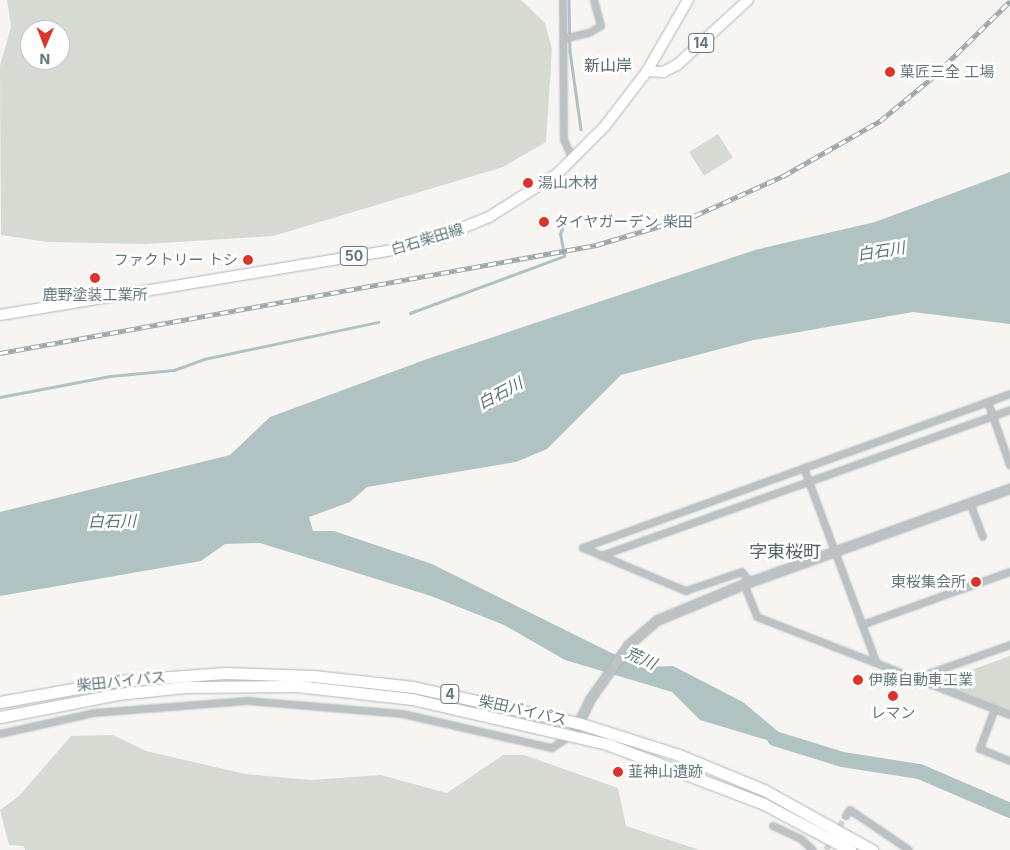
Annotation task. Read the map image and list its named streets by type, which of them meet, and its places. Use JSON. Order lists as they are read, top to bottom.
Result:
{
  "streets": {
    "highway": ["柴田バイパス", "4"],
    "main road": ["14", "白石柴田線", "50"]
  },
  "crossings": [
    ["14", "白石柴田線"]
  ],
  "districts": ["新山岸", "字東桜町"],
  "water": ["白石川", "荒川"],
  "places": [
    "菓匠三全 工場",
    "湯山木材",
    "タイヤガーデン 柴田",
    "ファクトリー トシ",
    "鹿野塗装工業所",
    "東桜集会所",
    "伊藤自動車工業",
    "レマン",
    "韮神山遺跡"
  ],
  "north": "bottom"
}
